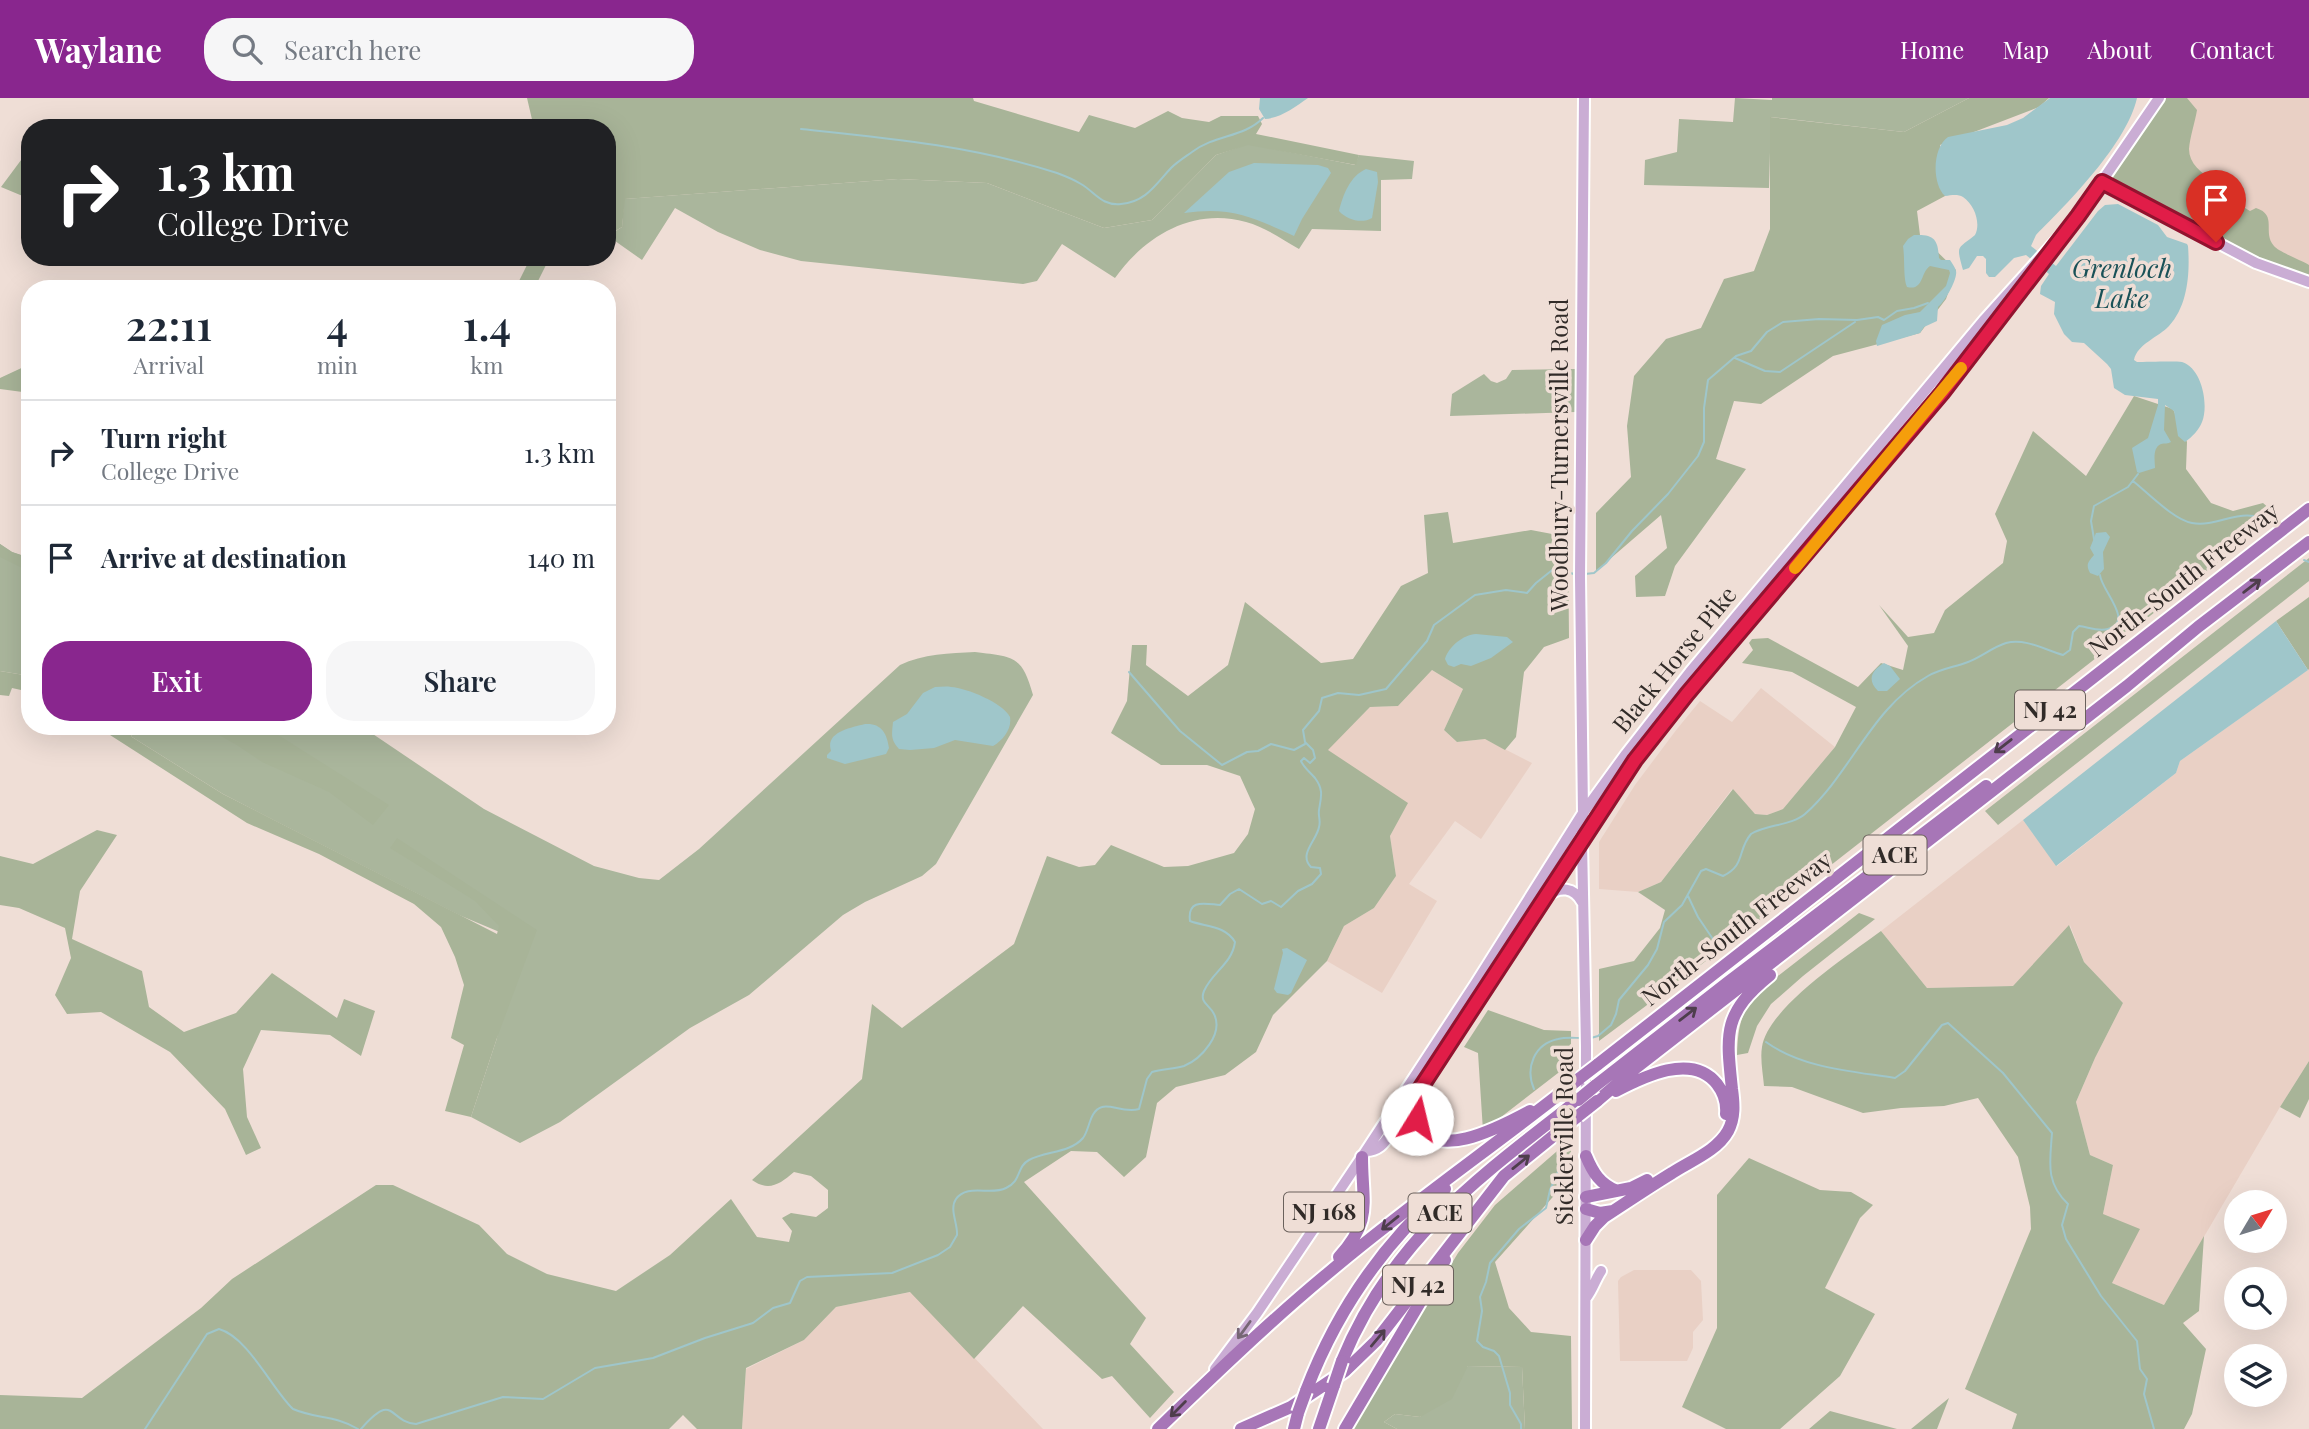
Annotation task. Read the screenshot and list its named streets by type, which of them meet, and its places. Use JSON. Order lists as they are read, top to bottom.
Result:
{
  "streets": {
    "highway": [
      "North-South Freeway",
      "Black Horse Pike",
      "NJ 42",
      "ACE"
    ],
    "main road": ["Woodbury-Turnersville Road", "Sicklerville Road", "NJ 168"]
  },
  "crossings": [
    ["Woodbury-Turnersville Road", "Black Horse Pike"],
    ["Woodbury-Turnersville Road", "Sicklerville Road"],
    ["North-South Freeway", "Black Horse Pike"],
    ["North-South Freeway", "ACE"],
    ["Black Horse Pike", "Sicklerville Road"]
  ],
  "water": ["Grenloch Lake"],
  "north": "top right",
  "page": {
    "header": "Waylane",
    "search": "Search here",
    "nav": [
      "Home",
      "Map",
      "About",
      "Contact"
    ],
    "turn": ["1.3 km", "College Drive"],
    "eta": [
      "22:11",
      "Arrival",
      "4",
      "min",
      "1.4",
      "km"
    ],
    "list": [
      {
        "name": "Turn right",
        "note": "College Drive",
        "value": "1.3 km"
      },
      {
        "name": "Arrive at destination",
        "value": "140 m"
      }
    ],
    "buttons": ["Exit", "Share"]
  }
}
